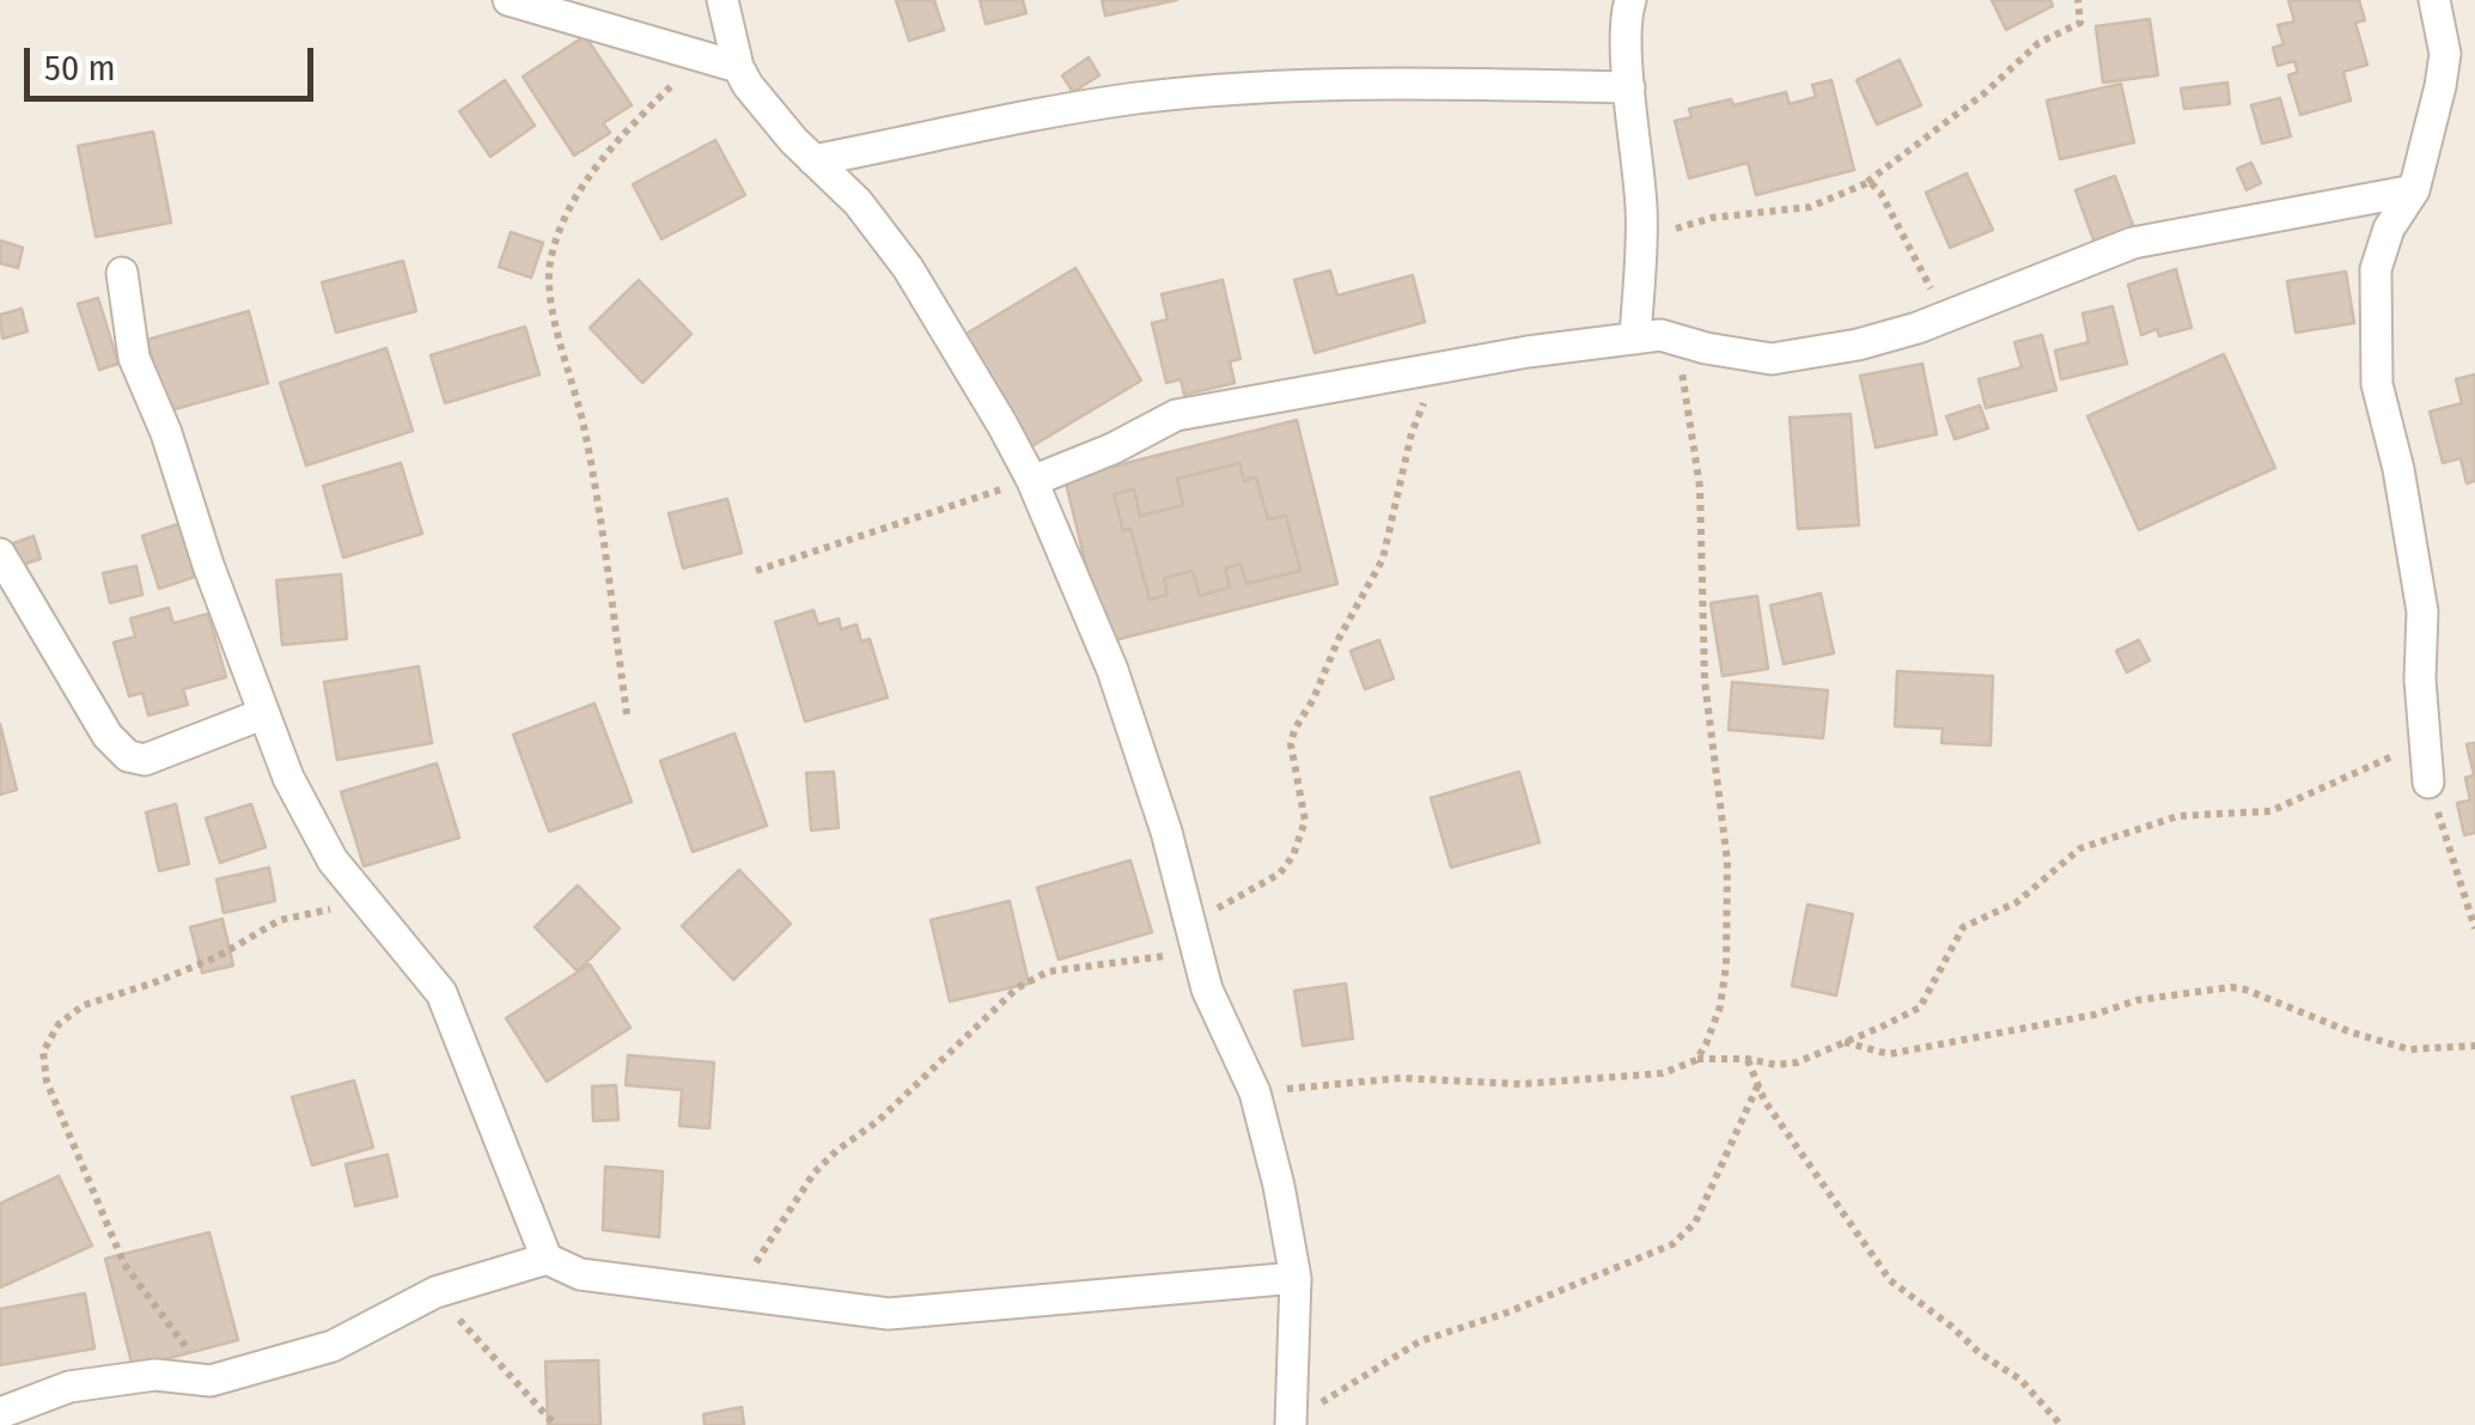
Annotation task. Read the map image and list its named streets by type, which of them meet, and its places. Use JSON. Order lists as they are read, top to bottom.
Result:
{
  "scale_bar": "50 m"
}
